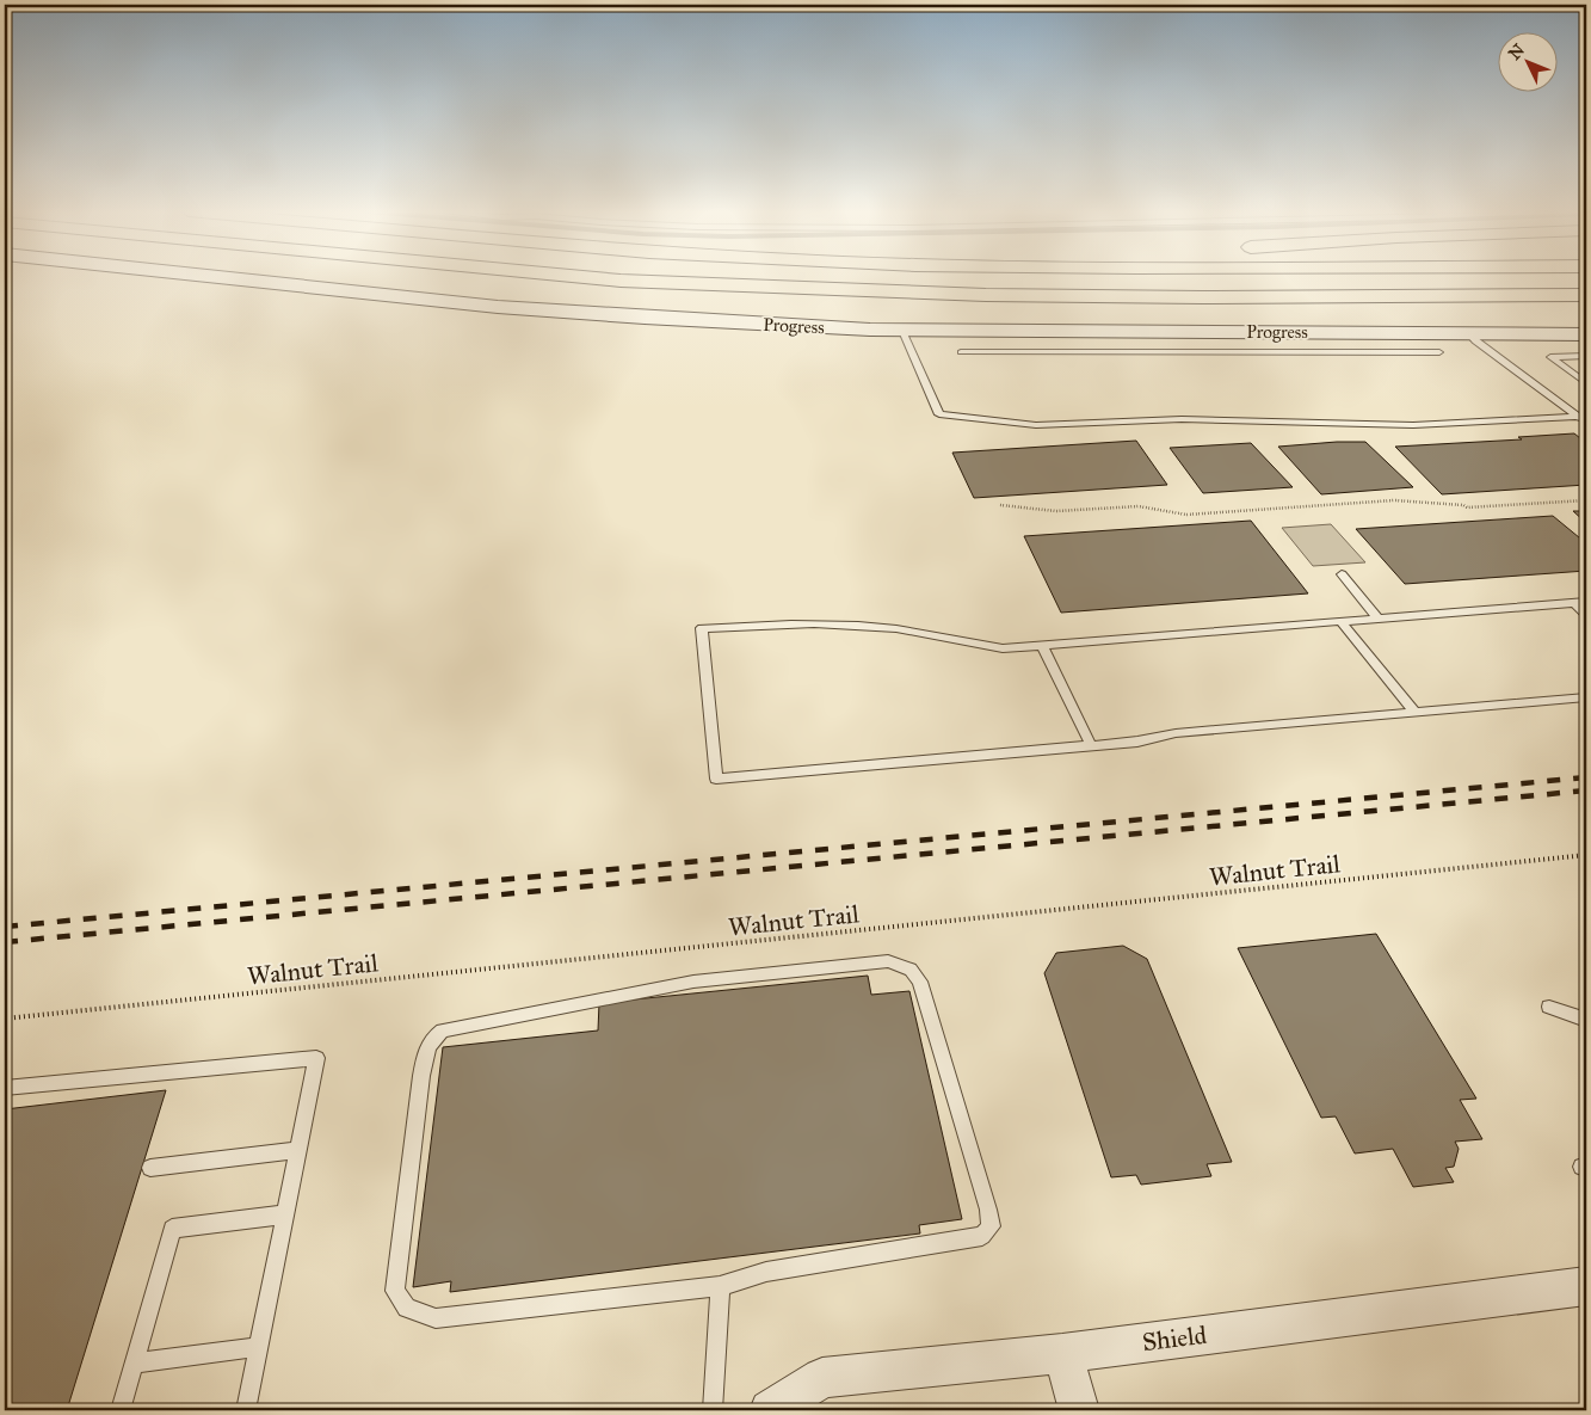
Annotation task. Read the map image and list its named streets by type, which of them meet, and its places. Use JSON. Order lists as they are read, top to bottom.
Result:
{
  "streets": {
    "street": ["Progress", "Shield"],
    "path": ["Walnut Trail"]
  },
  "north": "top left"
}
